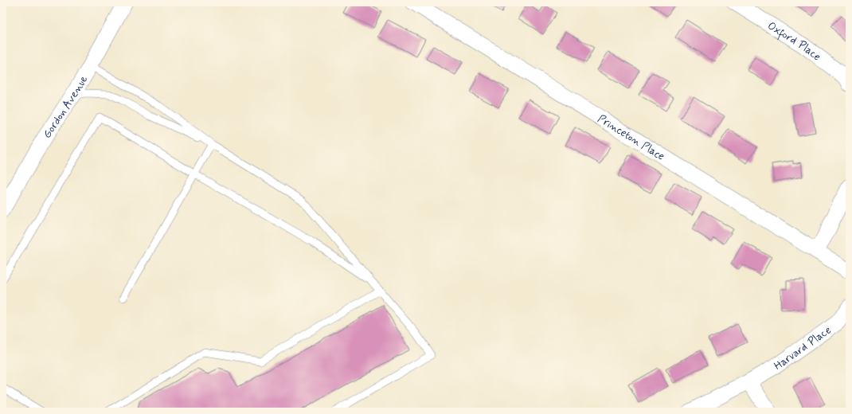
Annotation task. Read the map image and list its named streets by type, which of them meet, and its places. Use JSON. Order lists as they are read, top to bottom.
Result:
{
  "streets": {
    "street": [
      "Oxford Place",
      "Gordon Avenue",
      "Princeton Place",
      "Harvard Place"
    ]
  }
}
